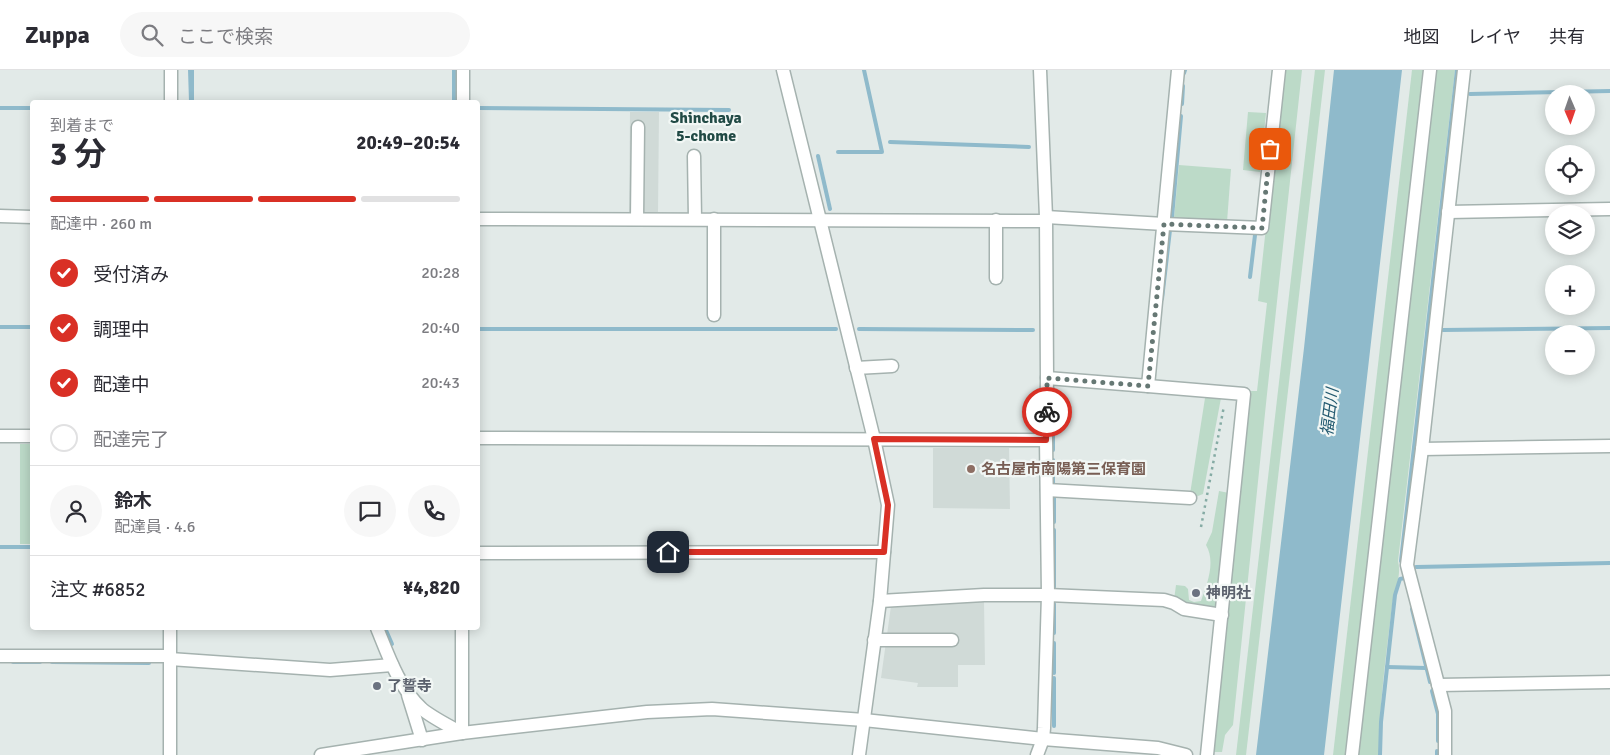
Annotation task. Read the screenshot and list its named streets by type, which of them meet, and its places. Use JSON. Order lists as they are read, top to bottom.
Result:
{
  "districts": ["Shinchaya 5-chome"],
  "water": ["福田川"],
  "places": ["名古屋市南陽第三保育園", "神明社", "了誓寺"],
  "north": "bottom",
  "page": {
    "header": "Zuppa",
    "search": "ここで検索",
    "nav": ["地図", "レイヤ", "共有"],
    "map_buttons": ["+", "−"],
    "heading": ["3 分", "到着まで", "20:49–20:54"],
    "panel": [
      "鈴木",
      "配達員 · 4.6",
      "注文 #6852",
      "¥4,820"
    ],
    "bar": "配達中 · 260 m",
    "list": [
      ["受付済み", "20:28"],
      ["調理中", "20:40"],
      ["配達中", "20:43"],
      "配達完了"
    ]
  }
}
